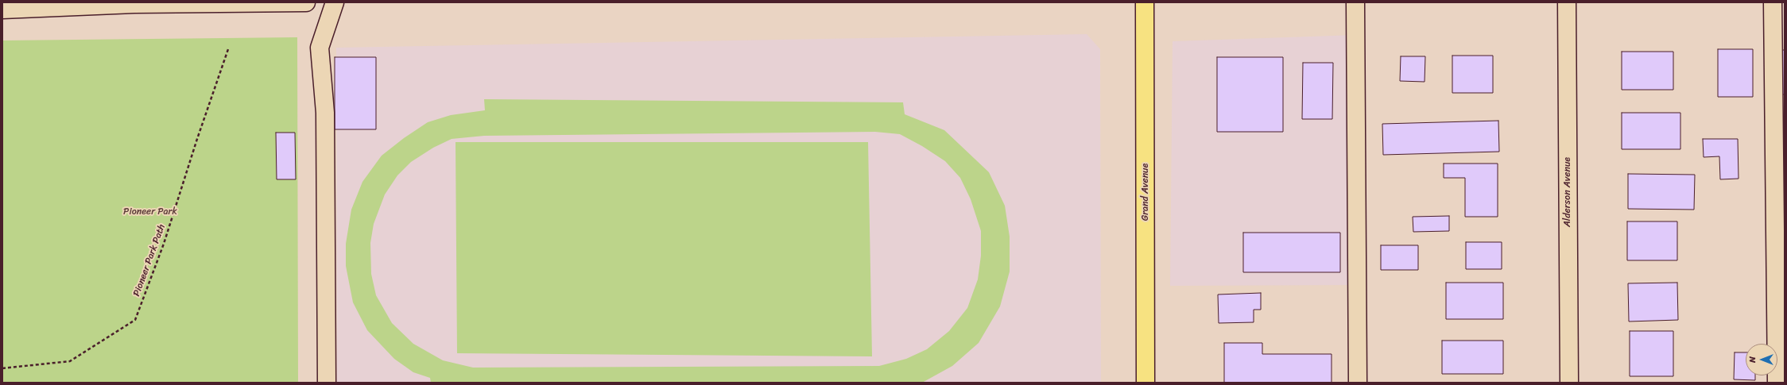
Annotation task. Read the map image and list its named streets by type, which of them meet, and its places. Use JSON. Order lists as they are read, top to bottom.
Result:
{
  "streets": {
    "main road": ["Grand Avenue"],
    "street": ["Alderson Avenue"],
    "path": ["Pioneer Park Path"]
  },
  "parks": ["Pioneer Park"],
  "north": "left"
}
